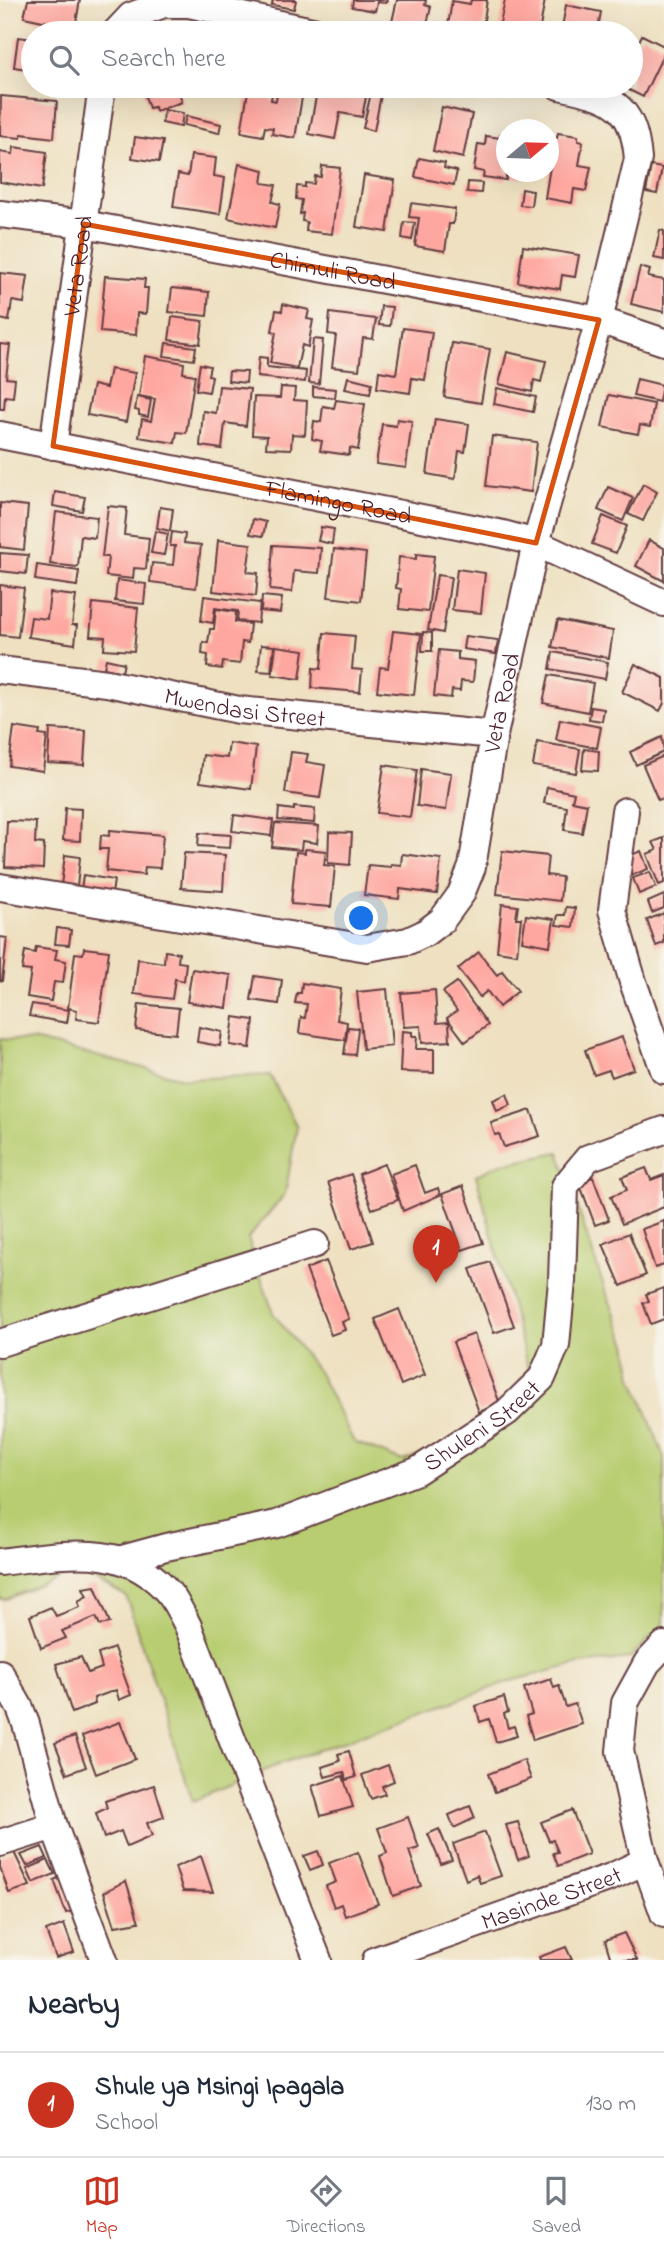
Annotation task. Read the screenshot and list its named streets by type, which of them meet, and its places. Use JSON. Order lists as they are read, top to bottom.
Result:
{
  "streets": {
    "street": [
      "Veta Road",
      "Chimuli Road",
      "Flamingo Road",
      "Mwendasi Street",
      "Shuleni Street",
      "Masinde Street"
    ]
  },
  "crossings": [
    ["Veta Road", "Chimuli Road"],
    ["Veta Road", "Flamingo Road"],
    ["Veta Road", "Mwendasi Street"]
  ],
  "north": "right",
  "page": {
    "search": "Search here",
    "pins": "1",
    "heading": "Nearby",
    "list": [
      {
        "mark": "1",
        "name": "Shule ya Msingi Ipagala",
        "note": "School",
        "value": "130 m"
      }
    ],
    "nav": ["Map", "Directions", "Saved"]
  }
}
